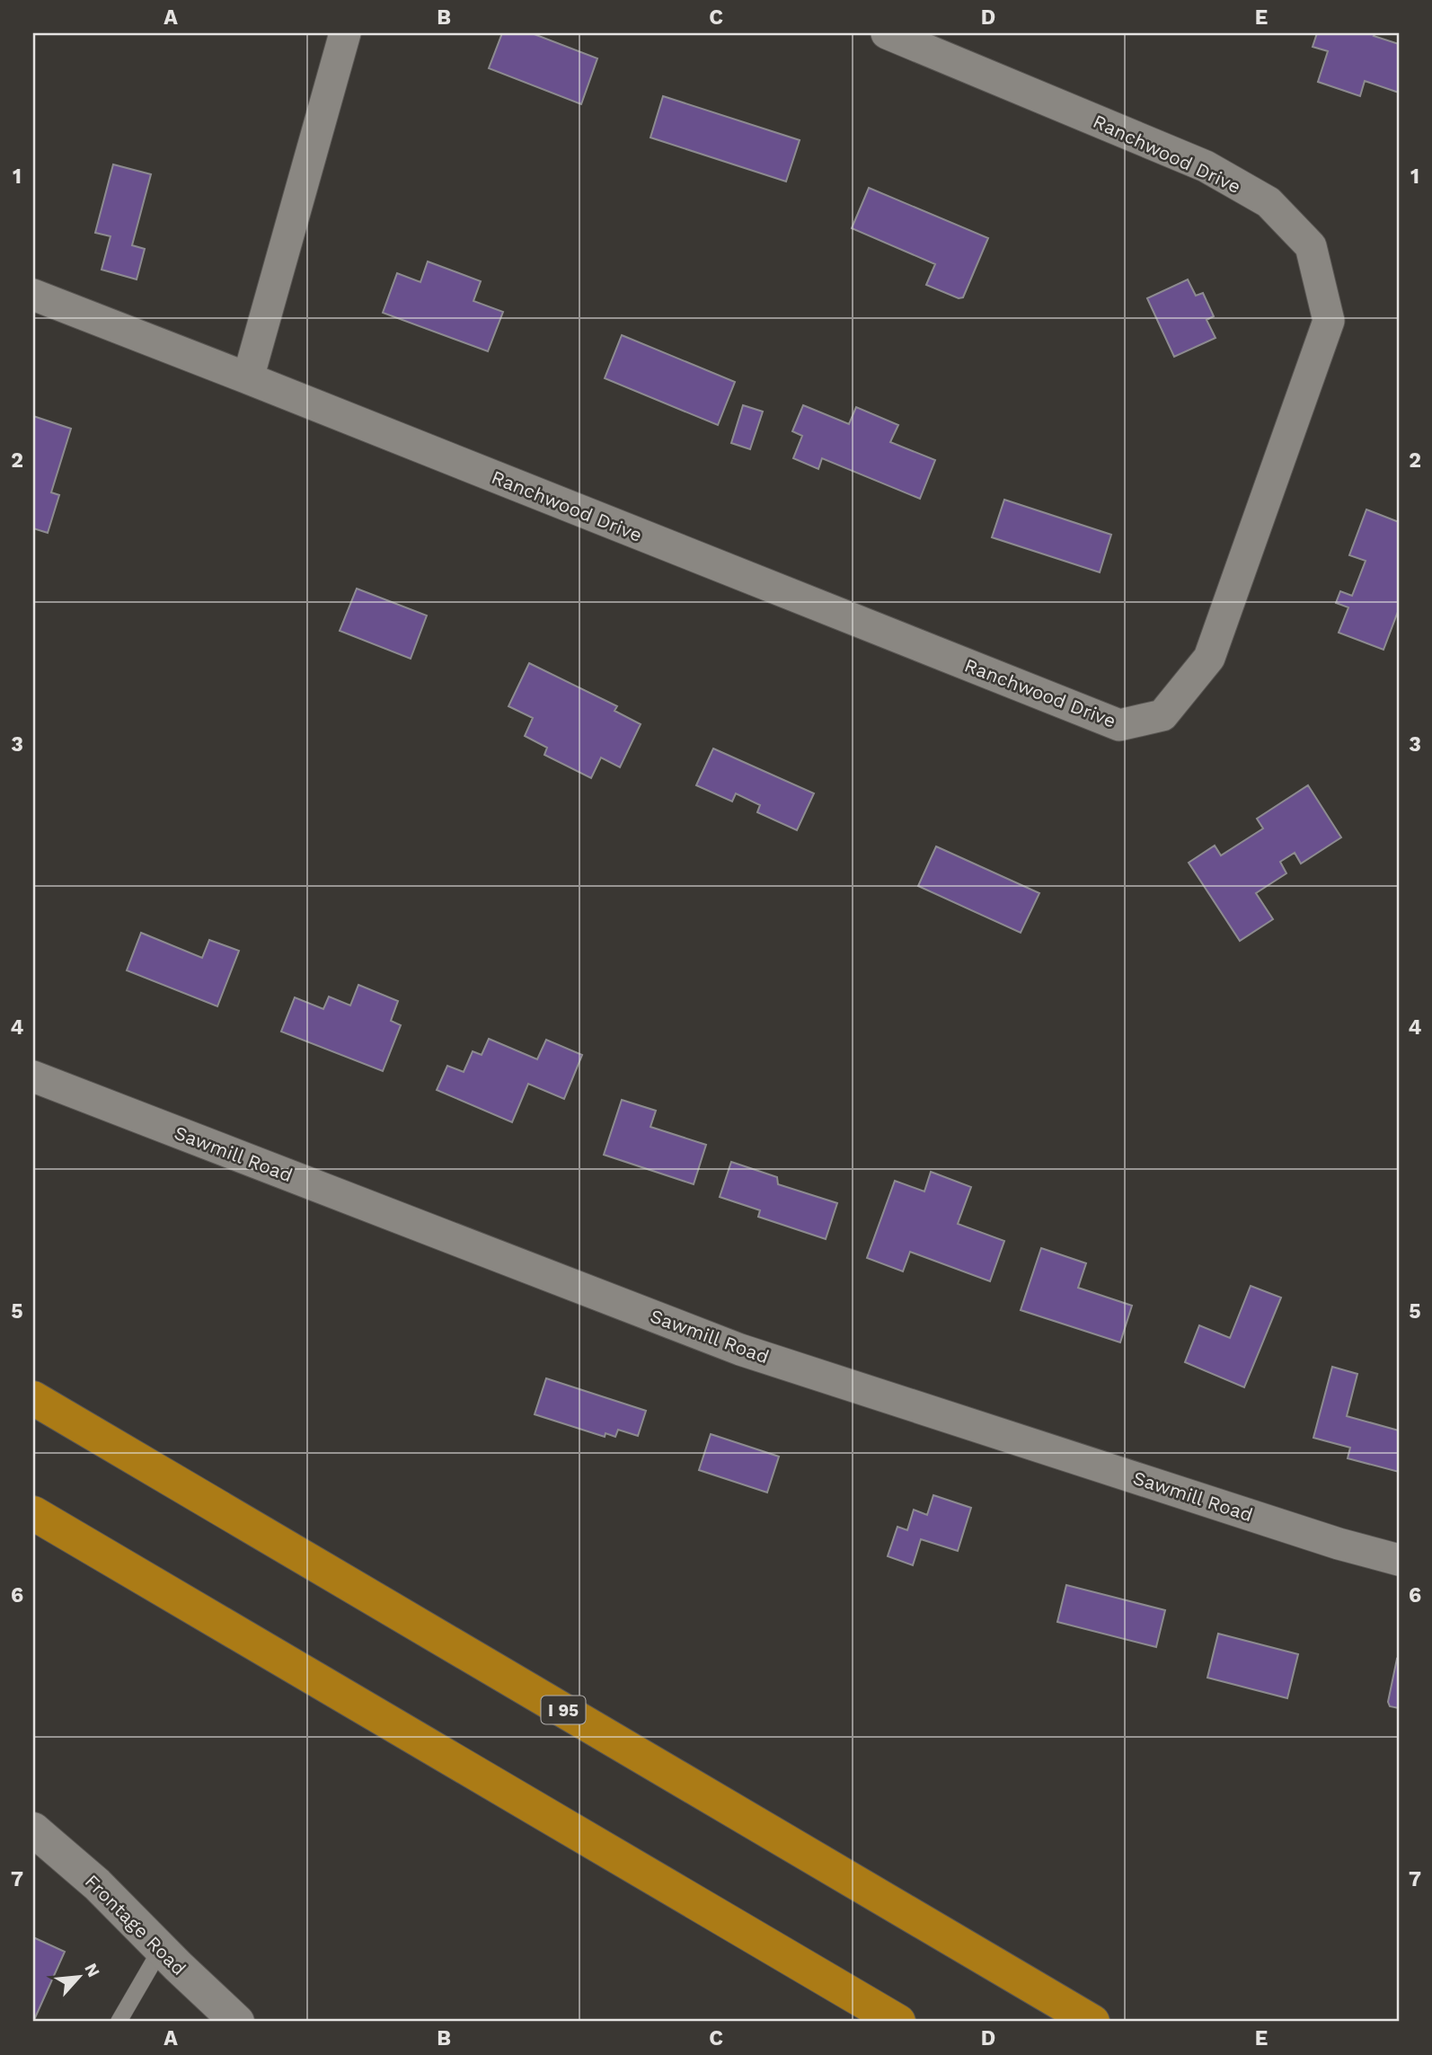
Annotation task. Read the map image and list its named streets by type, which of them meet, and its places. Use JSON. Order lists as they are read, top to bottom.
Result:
{
  "streets": {
    "highway": ["I 95"],
    "street": ["Ranchwood Drive", "Sawmill Road", "Frontage Road"]
  },
  "north": "top right",
  "grid": {
    "columns": [
      "A",
      "B",
      "C",
      "D",
      "E"
    ],
    "rows": [
      "1",
      "2",
      "3",
      "4",
      "5",
      "6",
      "7"
    ]
  }
}
